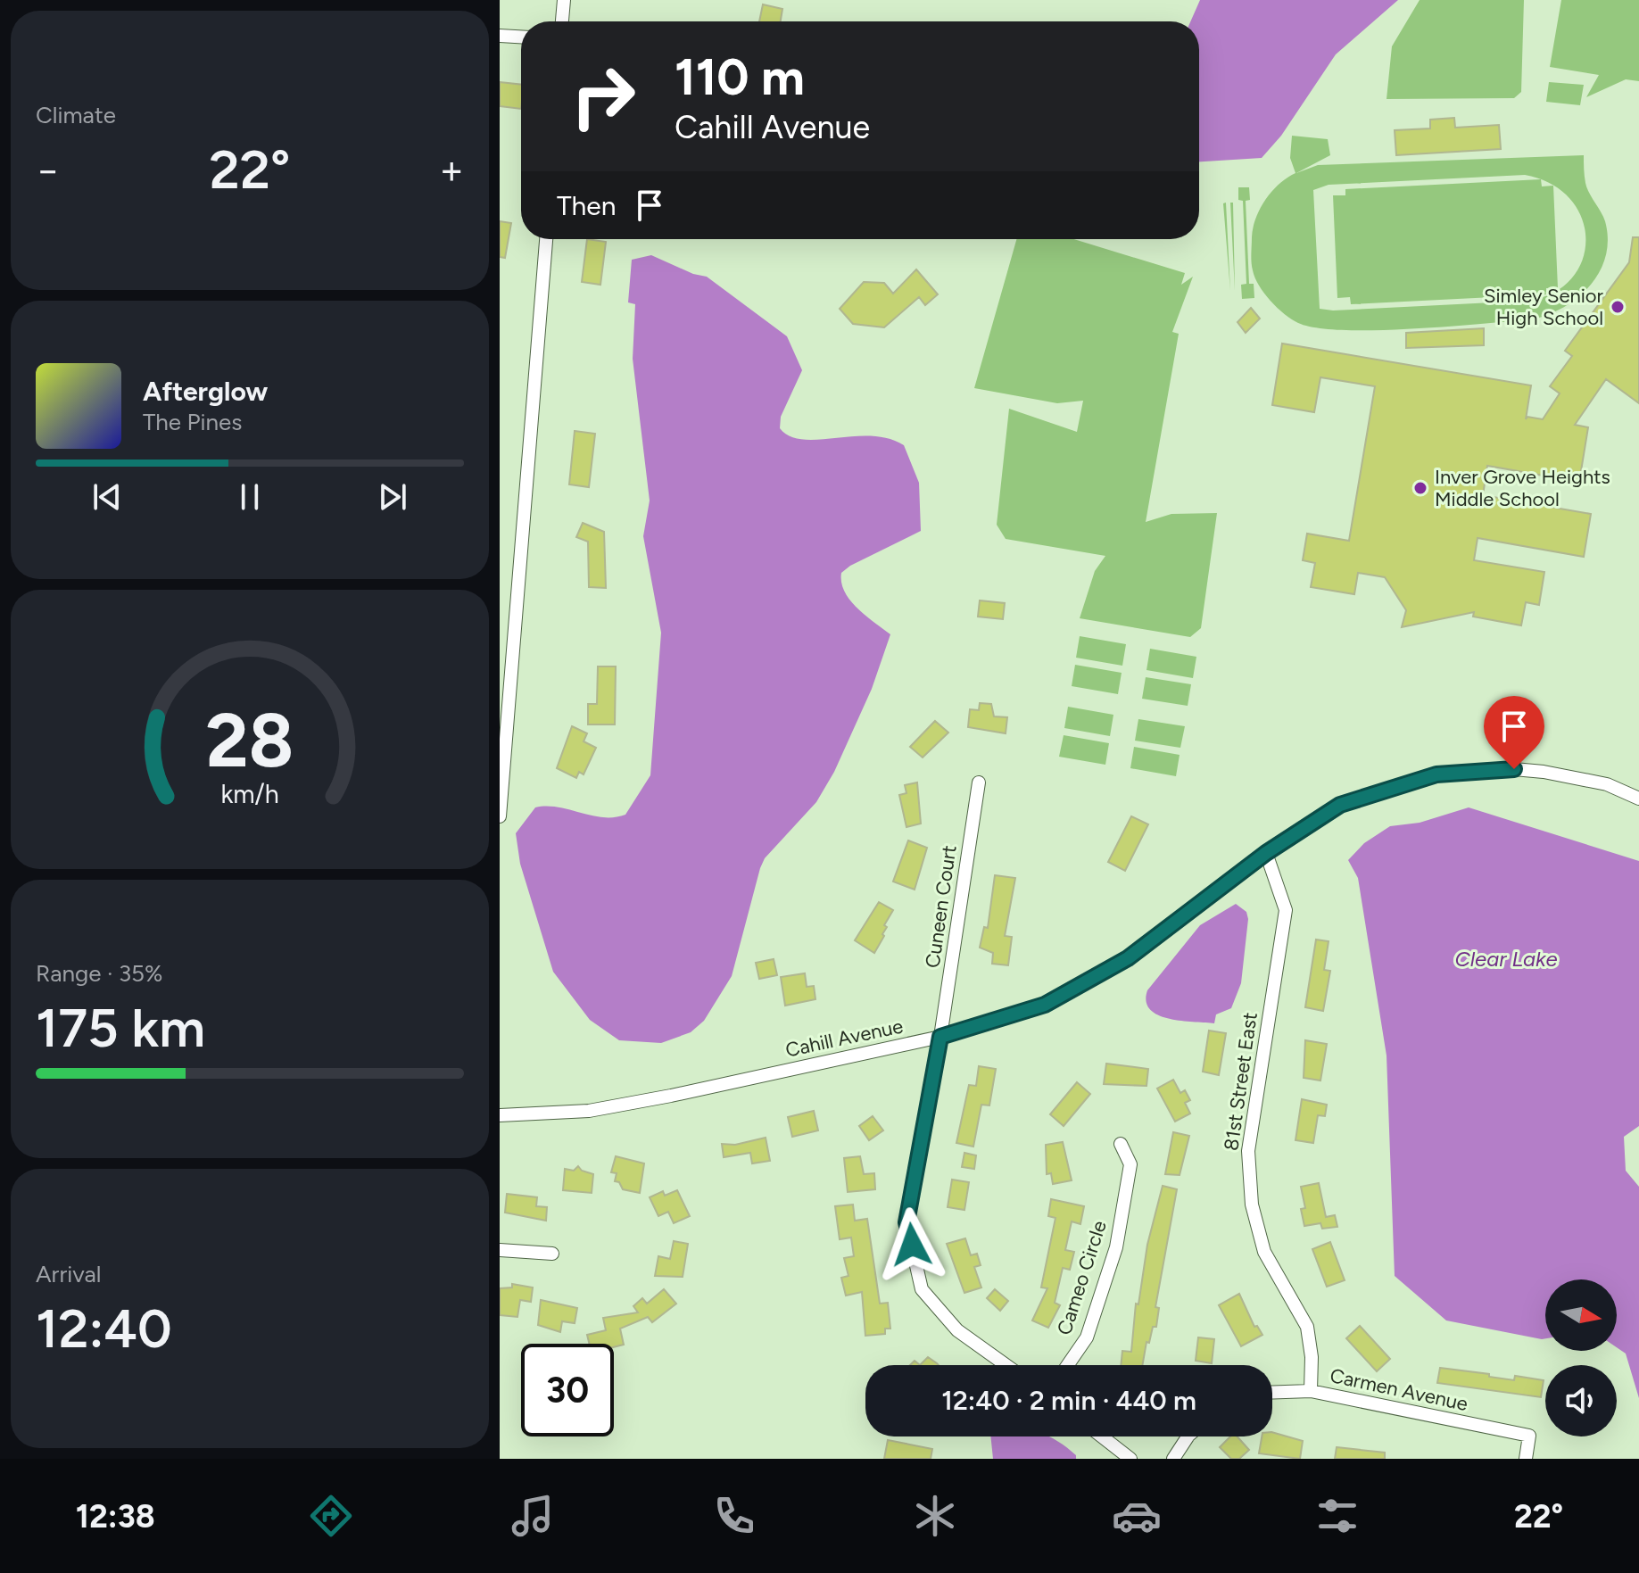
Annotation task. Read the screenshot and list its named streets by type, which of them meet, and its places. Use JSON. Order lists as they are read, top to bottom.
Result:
{
  "streets": {
    "street": [
      "Cuneen Court",
      "Cahill Avenue",
      "81st Street East",
      "Cameo Circle",
      "Carmen Avenue"
    ]
  },
  "crossings": [
    ["Cuneen Court", "Cahill Avenue"],
    ["Cahill Avenue", "81st Street East"],
    ["81st Street East", "Carmen Avenue"]
  ],
  "water": ["Clear Lake"],
  "places": ["Simley Senior High School", "Inver Grove Heights Middle School"],
  "north": "right",
  "page": {
    "tile": [
      "Climate",
      ["Range · 35%", "175 km"],
      ["Arrival", "12:40"]
    ],
    "turn": ["110 m", "Cahill Avenue"],
    "heat": ["−", "22°", "+"],
    "then": "Then",
    "song": ["Afterglow", "The Pines"],
    "limit": "30",
    "trip": "12:40 · 2 min · 440 m",
    "tabs": ["12:38", "22°"],
    "gauge": ["28", "km/h"]
  }
}
